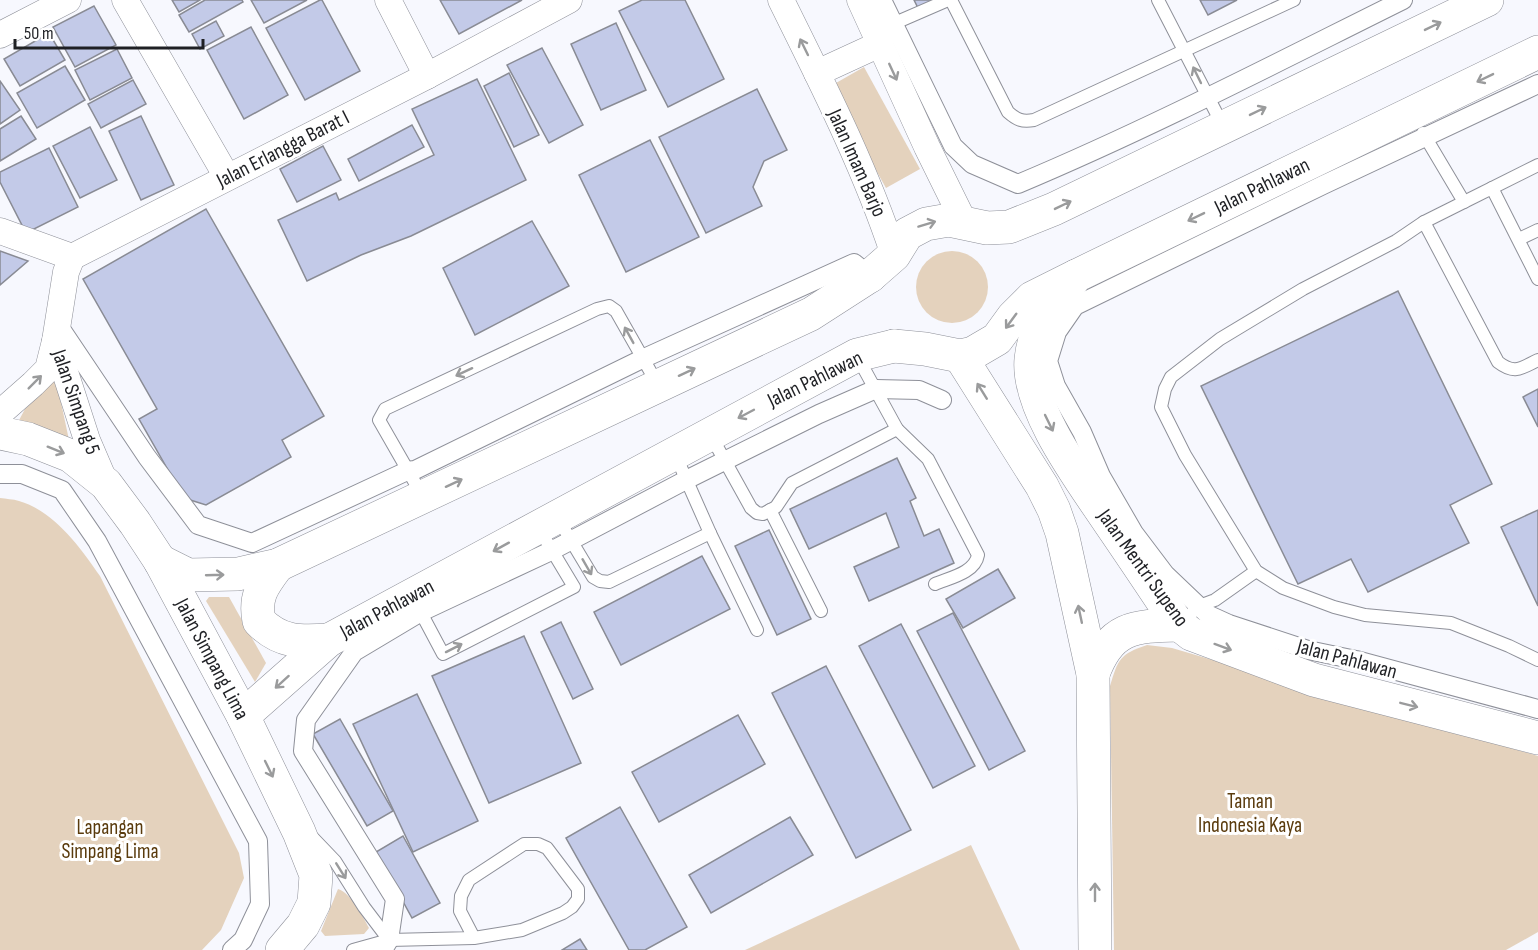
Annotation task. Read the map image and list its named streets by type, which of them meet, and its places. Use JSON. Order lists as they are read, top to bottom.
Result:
{
  "streets": {
    "main road": ["Jalan Pahlawan", "Jalan Mentri Supeno", "Jalan Simpang Lima"],
    "street": ["Jalan Erlangga Barat I", "Jalan Imam Barjo", "Jalan Simpang 5"]
  },
  "crossings": [
    ["Jalan Pahlawan", "Jalan Mentri Supeno"],
    ["Jalan Pahlawan", "Jalan Simpang Lima"],
    ["Jalan Simpang 5", "Jalan Simpang Lima"]
  ],
  "one_way": ["Jalan Simpang 5", "Jalan Simpang Lima"],
  "parks": ["Taman Indonesia Kaya", "Lapangan Simpang Lima"],
  "scale_bar": "50 m"
}
